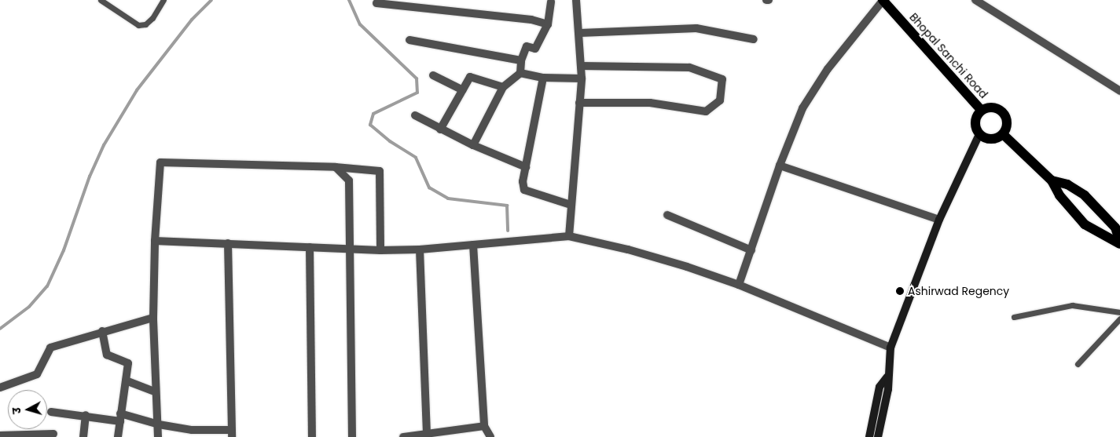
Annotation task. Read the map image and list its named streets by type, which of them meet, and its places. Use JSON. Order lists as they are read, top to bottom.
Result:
{
  "streets": {
    "main road": ["Bhopal Sanchi Road"]
  },
  "places": ["Ashirwad Regency"],
  "north": "left"
}
